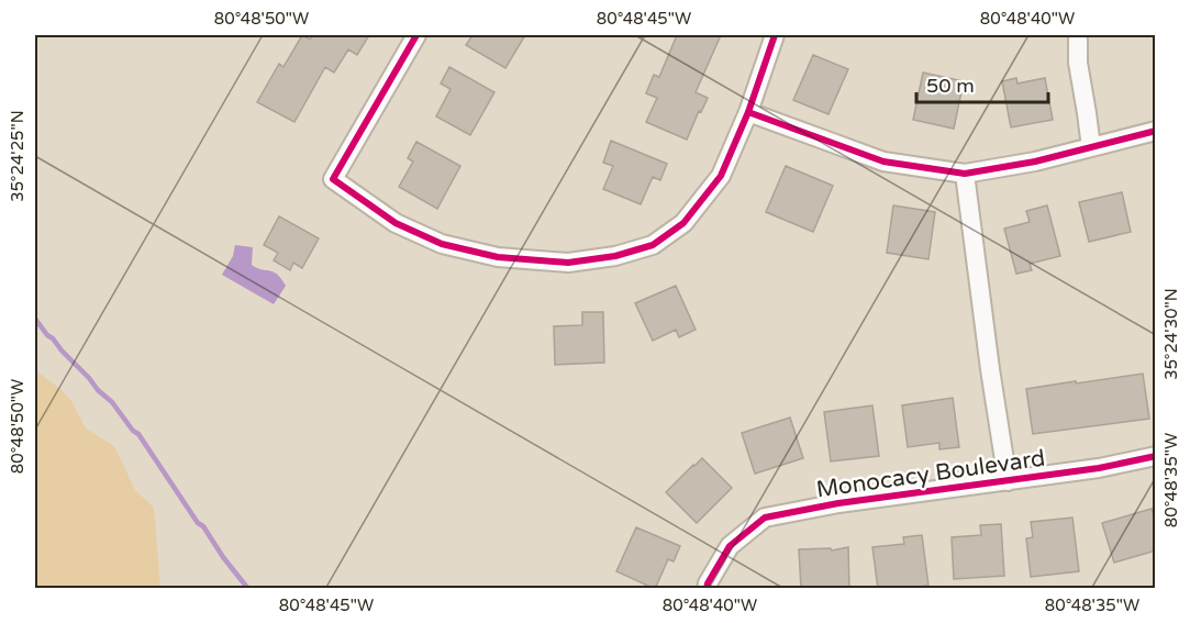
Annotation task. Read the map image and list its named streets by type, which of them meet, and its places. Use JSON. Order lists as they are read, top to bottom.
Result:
{
  "streets": {
    "street": ["Monocacy Boulevard"]
  },
  "scale_bar": "50 m",
  "coordinates": [
    "80°48'50\"W",
    "80°48'45\"W",
    "80°48'40\"W",
    "35°24'25\"N",
    "35°24'30\"N",
    "80°48'35\"W"
  ]
}
